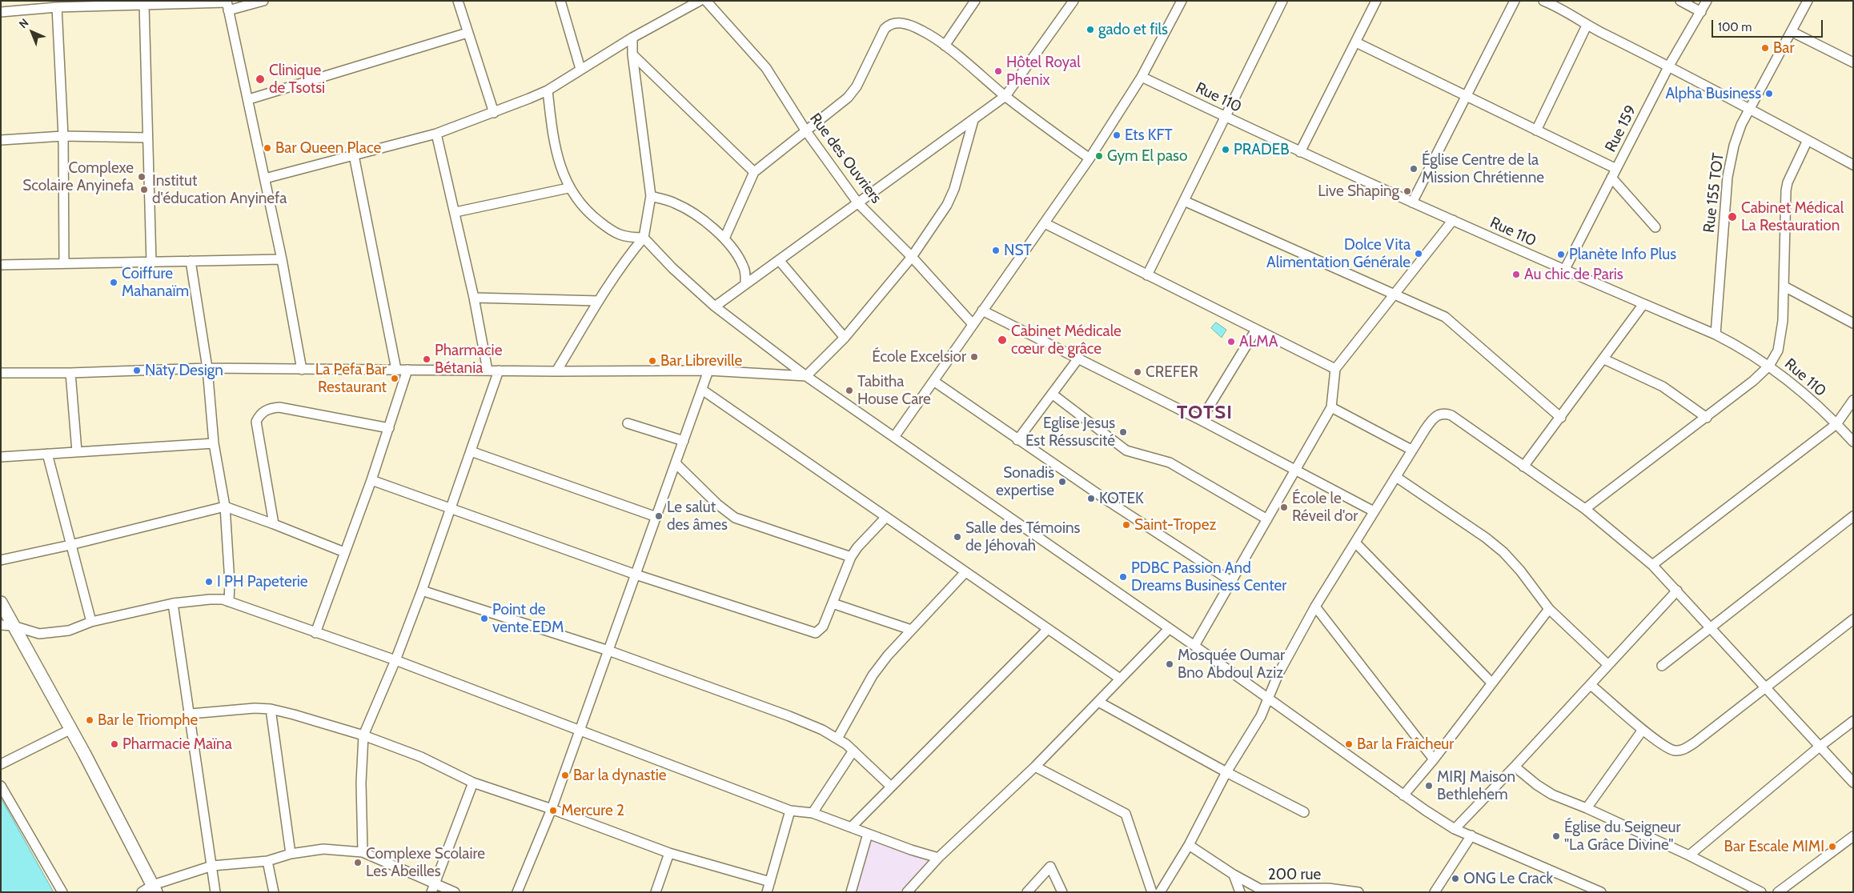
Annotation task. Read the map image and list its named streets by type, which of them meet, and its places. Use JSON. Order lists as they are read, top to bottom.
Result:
{
  "streets": {
    "street": [
      "Rue 110",
      "Rue 159",
      "Rue des Ouvriers",
      "Rue 155 TOT",
      "200 rue"
    ]
  },
  "crossings": [
    ["Rue 110", "Rue 159"],
    ["Rue 110", "Rue 155 TOT"]
  ],
  "districts": ["TOTSI"],
  "places": [
    "gado et fils",
    "Bar",
    "Hôtel Royal Phenix",
    "Clinique de Tsotsi",
    "Alpha Business",
    "Ets KFT",
    "Bar Queen Place",
    "PRADEB",
    "Gym El paso",
    "Église Centre de la Mission Chrétienne",
    "Complexe Scolaire Anyinefa",
    "Institut d'éducation Anyinefa",
    "Live Shaping",
    "Cabinet Médical La Restauration",
    "NST",
    "Dolce Vita Alimentation Générale",
    "Planète Info Plus",
    "Au chic de Paris",
    "Coiffure Mahanaïm",
    "Cabinet Médicale cœur de grâce",
    "ALMA",
    "École Excelsior",
    "Pharmacie Bétania",
    "Bar Libreville",
    "Naty Design",
    "CREFER",
    "La Pefa Bar Restaurant",
    "Tabitha House Care",
    "Eglise Jesus Est Réssuscité",
    "Sonadis expertise",
    "KOTEK",
    "École le Réveil d'or",
    "Le salut des âmes",
    "Saint-Tropez",
    "Salle des Témoins de Jéhovah",
    "PDBC Passion And Dreams Business Center",
    "I PH Papeterie",
    "Point de vente EDM",
    "Mosquée Oumar Bno Abdoul Aziz",
    "Bar le Triomphe",
    "Pharmacie Maïna",
    "Bar la Fraîcheur",
    "Bar la dynastie",
    "MIRJ Maison Bethlehem",
    "Mercure 2",
    "Église du Seigneur \"La Grâce Divine\"",
    "Bar Escale MIMI",
    "Complexe Scolaire Les Abeilles",
    "ONG Le Crack"
  ],
  "scale_bar": "100 m",
  "north": "top left"
}
